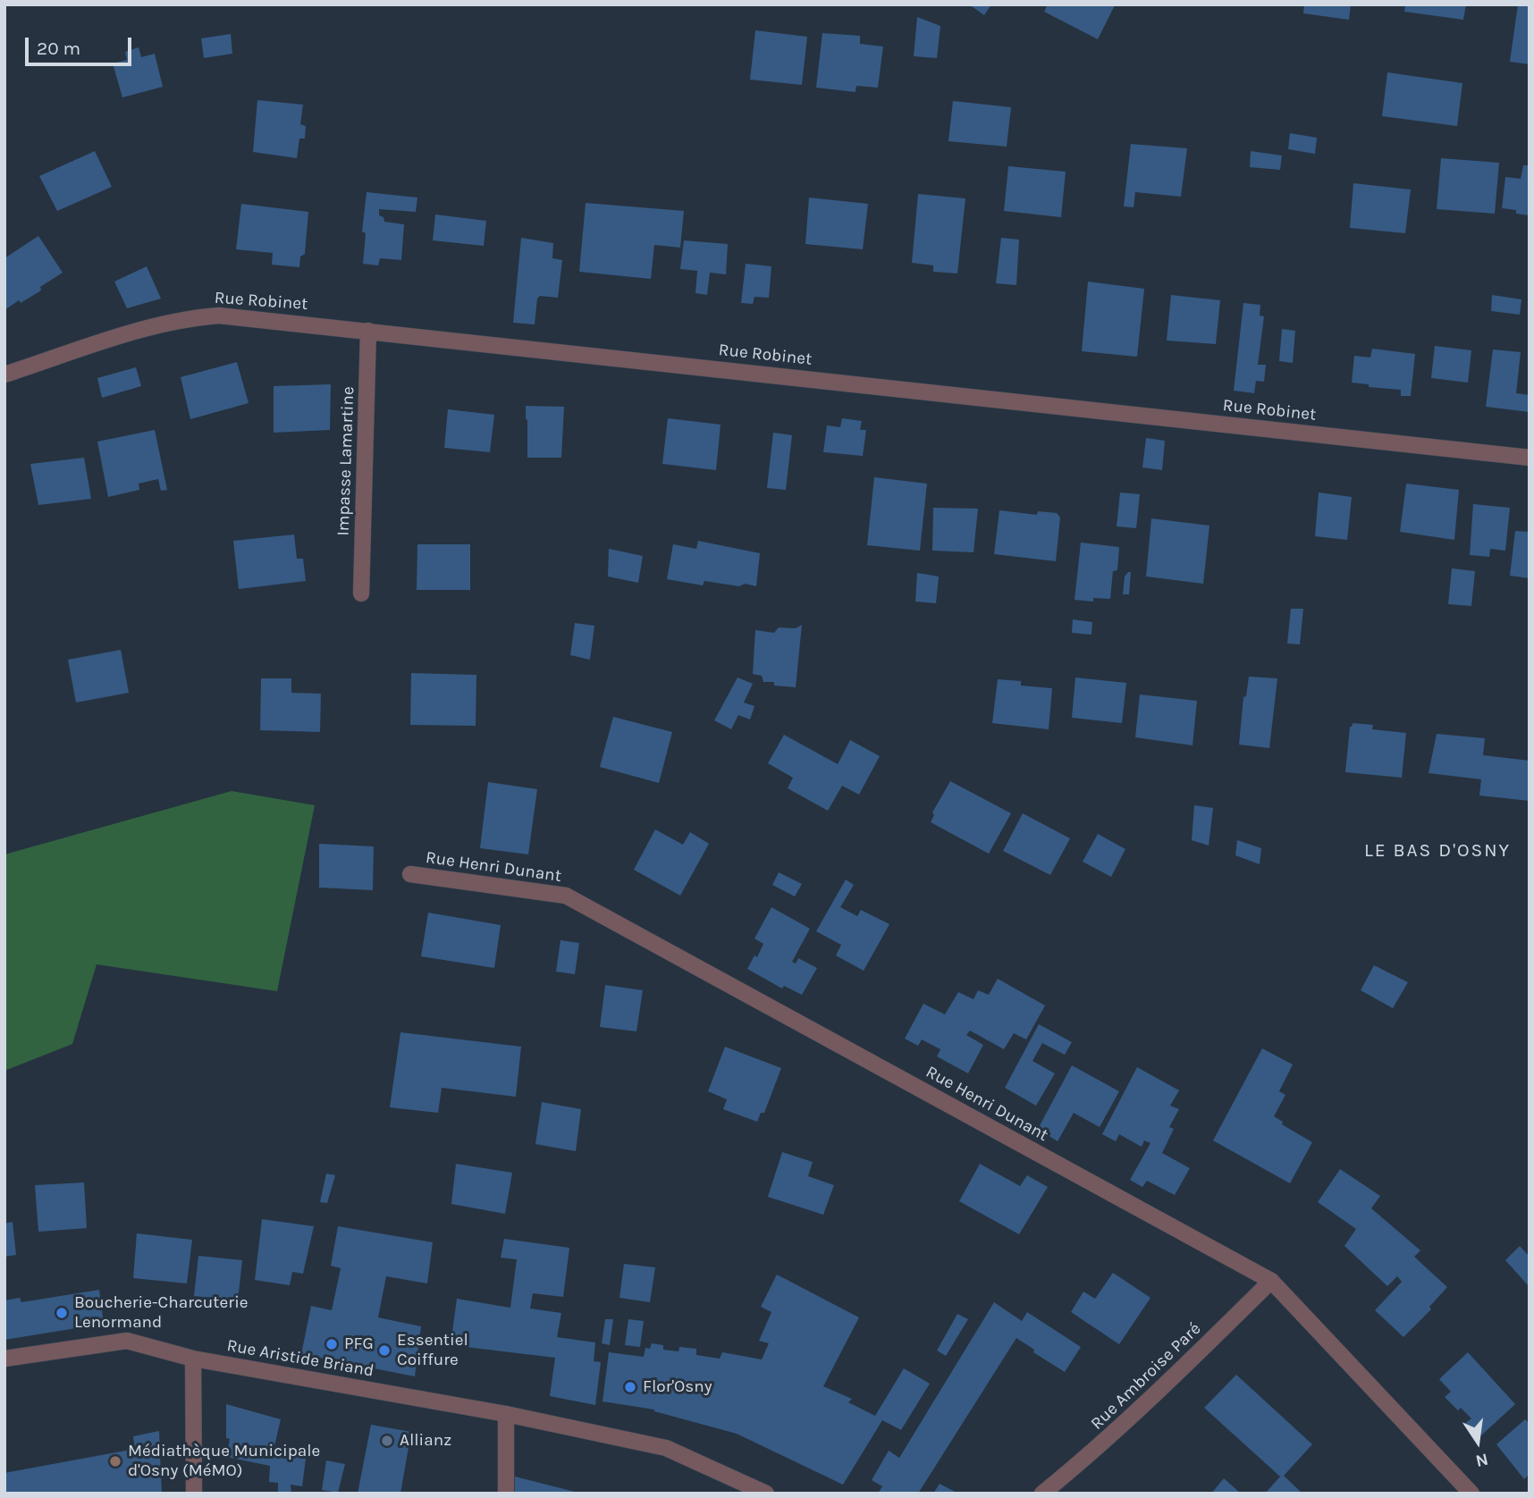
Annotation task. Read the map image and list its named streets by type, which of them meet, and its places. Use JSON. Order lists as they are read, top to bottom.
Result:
{
  "streets": {
    "street": [
      "Rue Robinet",
      "Impasse Lamartine",
      "Rue Henri Dunant",
      "Rue Aristide Briand",
      "Rue Ambroise Paré"
    ]
  },
  "crossings": [
    ["Rue Robinet", "Impasse Lamartine"],
    ["Rue Henri Dunant", "Rue Ambroise Paré"]
  ],
  "districts": ["LE BAS D'OSNY"],
  "places": [
    "Boucherie-Charcuterie Lenormand",
    "PFG",
    "Essentiel Coiffure",
    "Flor'Osny",
    "Allianz",
    "Médiathèque Municipale d'Osny (MéMO)"
  ],
  "scale_bar": "20 m",
  "north": "bottom"
}
